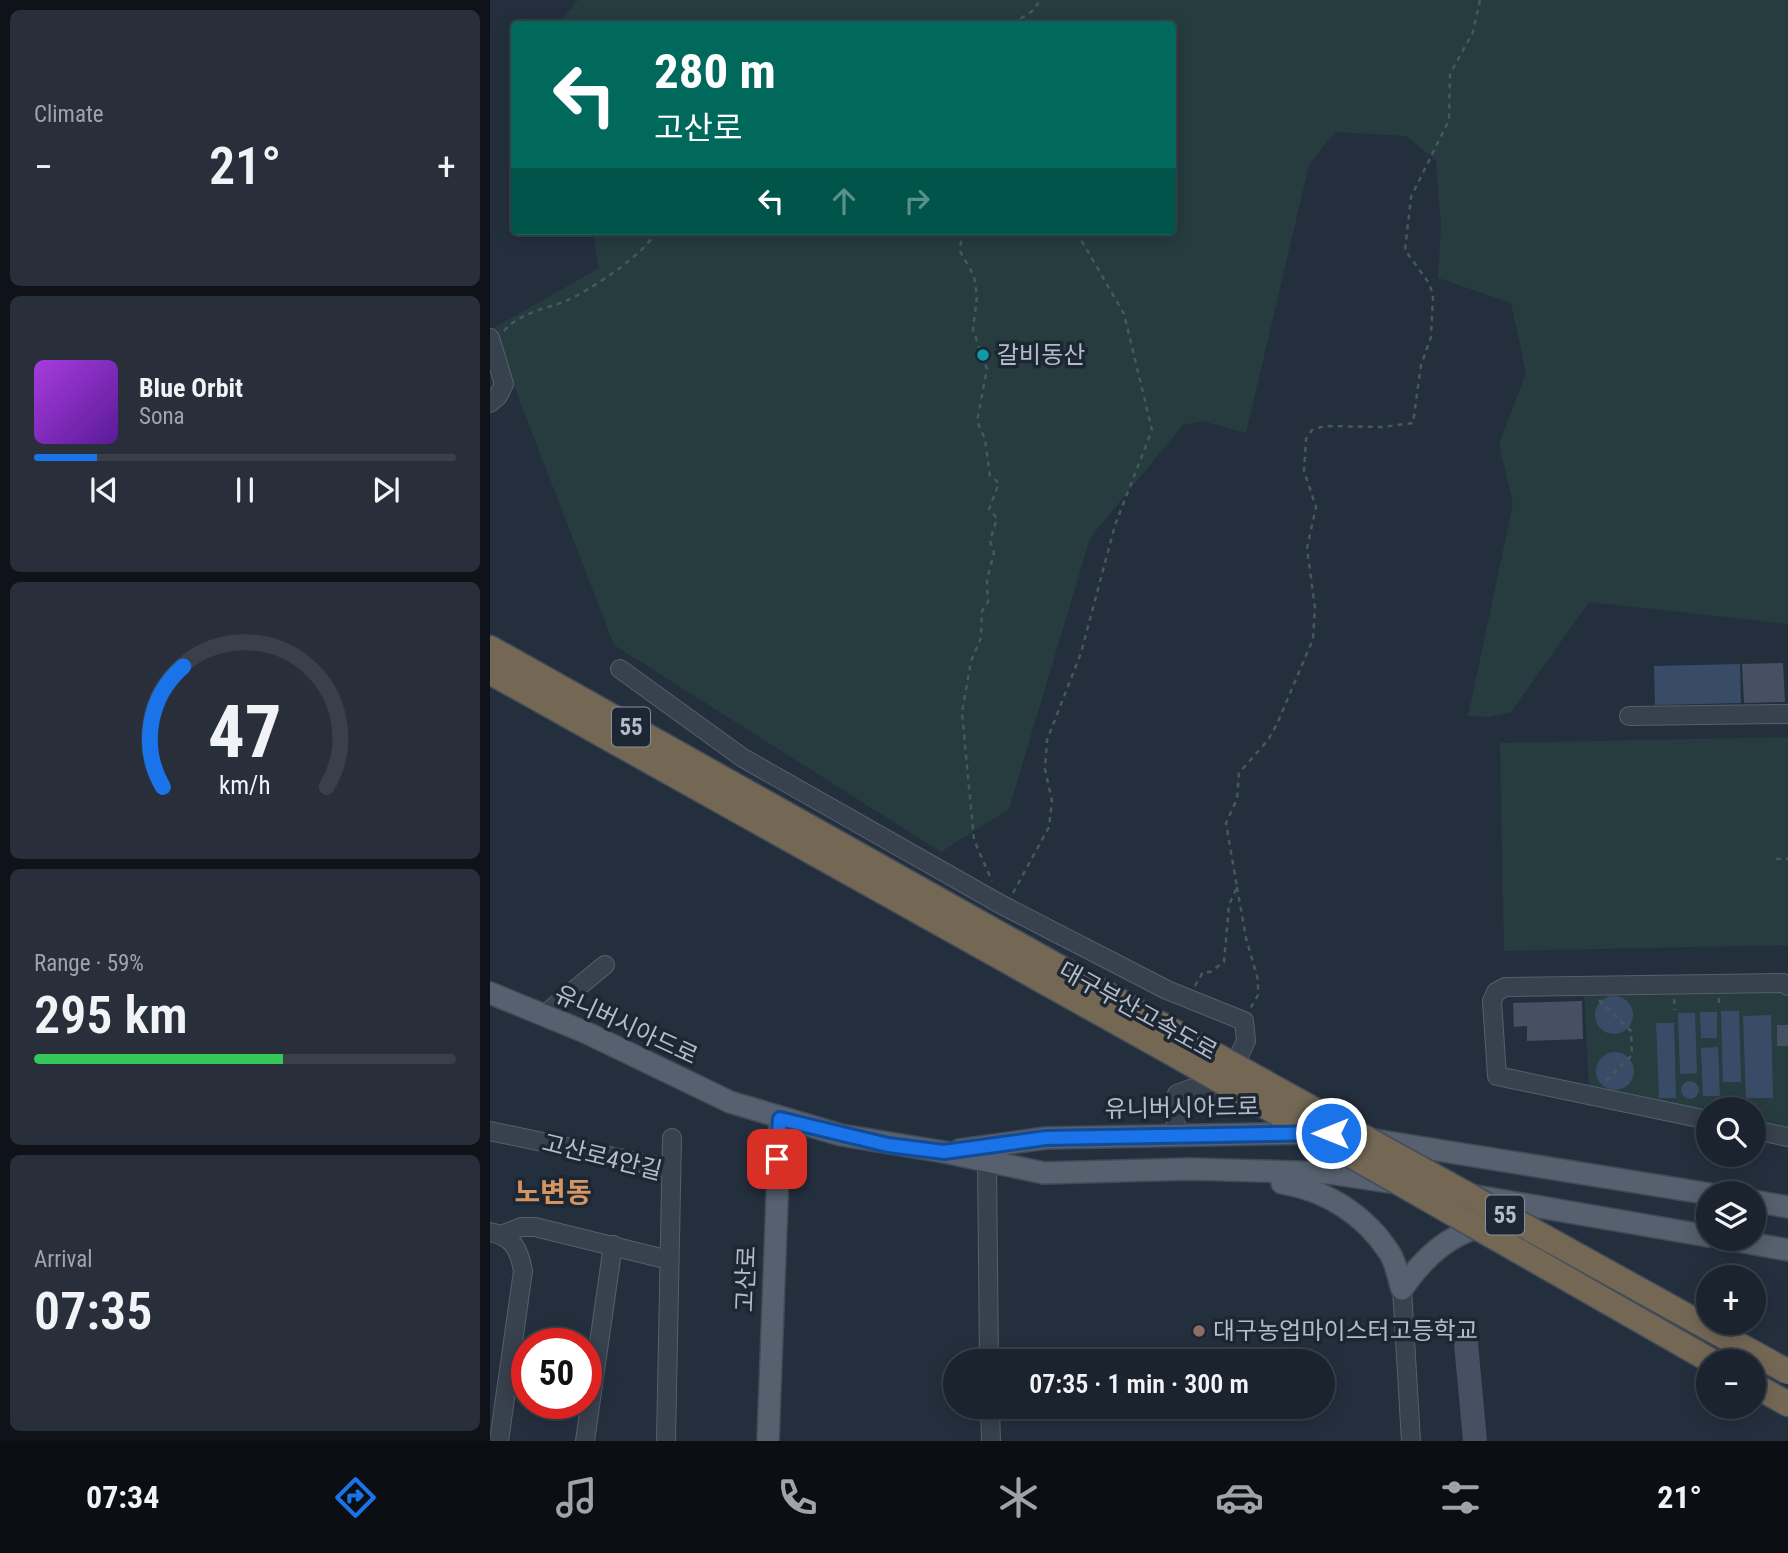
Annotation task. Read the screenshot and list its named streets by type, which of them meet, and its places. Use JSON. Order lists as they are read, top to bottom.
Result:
{
  "streets": {
    "highway": ["55", "대구부산고속도로"],
    "main road": ["유니버시아드로", "고산로"],
    "street": ["고산로4안길"]
  },
  "crossings": [
    ["유니버시아드로", "고산로"]
  ],
  "districts": ["노변동"],
  "places": ["갈비동산", "대구농업마이스터고등학교"],
  "page": {
    "tile": [
      "Climate",
      ["Range · 59%", "295 km"],
      ["Arrival", "07:35"]
    ],
    "turn": ["280 m", "고산로"],
    "heat": ["−", "21°", "+"],
    "song": ["Blue Orbit", "Sona"],
    "map_buttons": ["+", "−"],
    "limit": "50",
    "trip": "07:35 · 1 min · 300 m",
    "tabs": ["07:34", "21°"],
    "gauge": ["47", "km/h"]
  }
}
